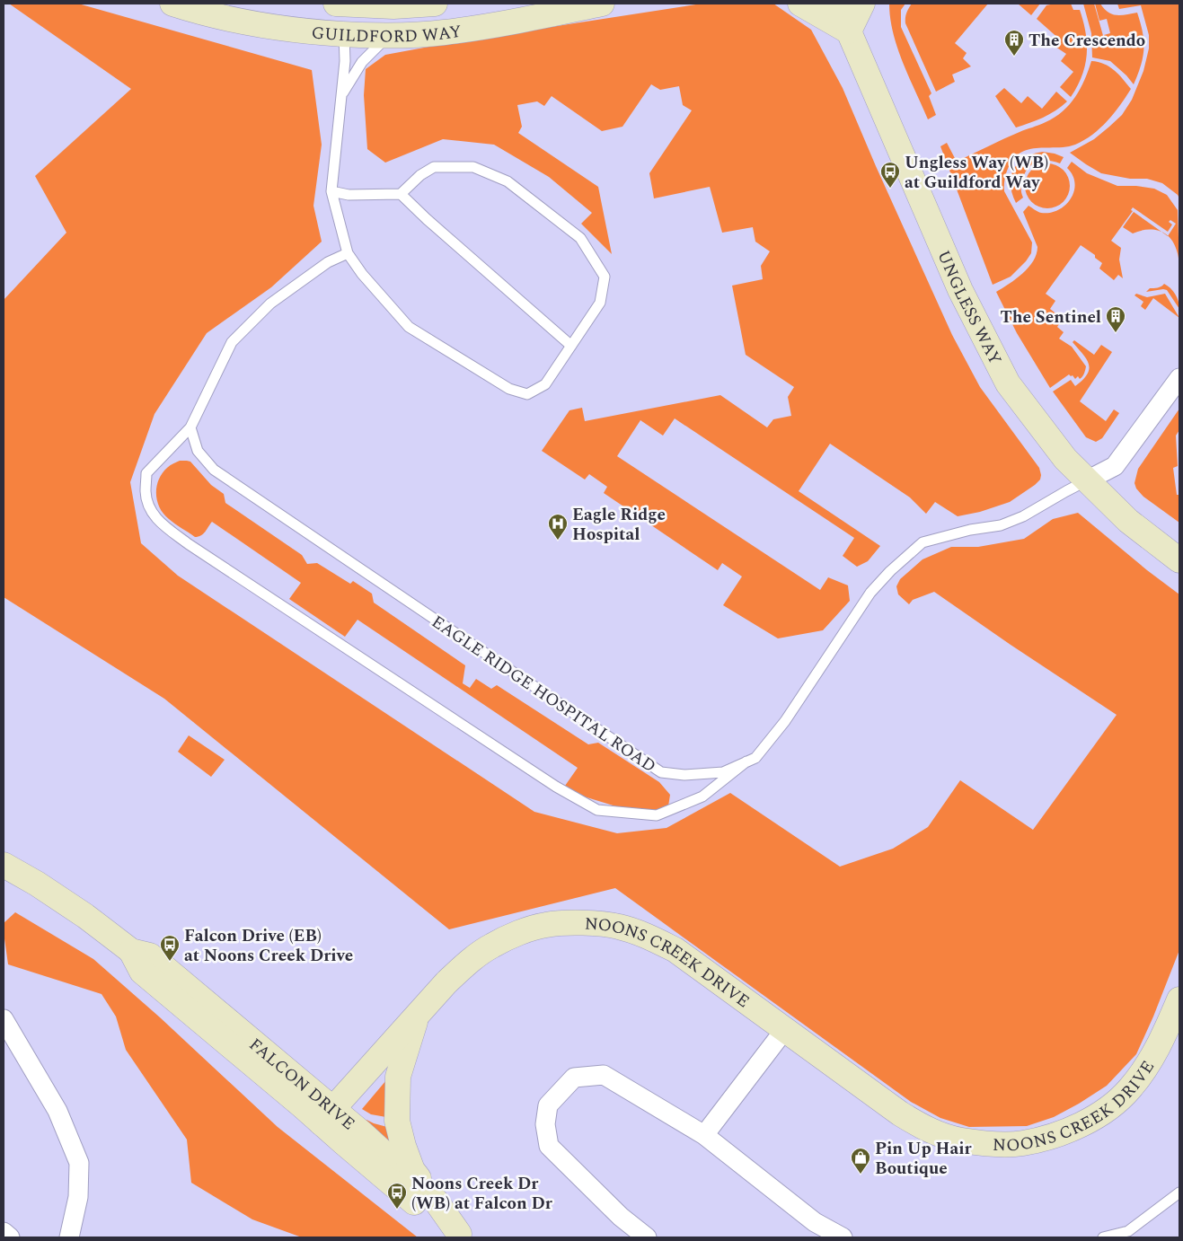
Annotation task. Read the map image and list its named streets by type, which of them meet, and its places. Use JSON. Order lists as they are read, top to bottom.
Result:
{
  "streets": {
    "street": [
      "GUILDFORD WAY",
      "UNGLESS WAY",
      "NOONS CREEK DRIVE",
      "FALCON DRIVE"
    ],
    "lane": ["EAGLE RIDGE HOSPITAL ROAD"]
  },
  "crossings": [
    ["UNGLESS WAY", "EAGLE RIDGE HOSPITAL ROAD"],
    ["NOONS CREEK DRIVE", "FALCON DRIVE"]
  ],
  "places": {
    "building": ["The Crescendo", "The Sentinel"],
    "bus stop": ["Ungless Way (WB) at Guildford Way", "Falcon Drive (EB) at Noons Creek Drive", "Noons Creek Dr (WB) at Falcon Dr"],
    "hospital": ["Eagle Ridge Hospital"],
    "shop": ["Pin Up Hair Boutique"]
  }
}
